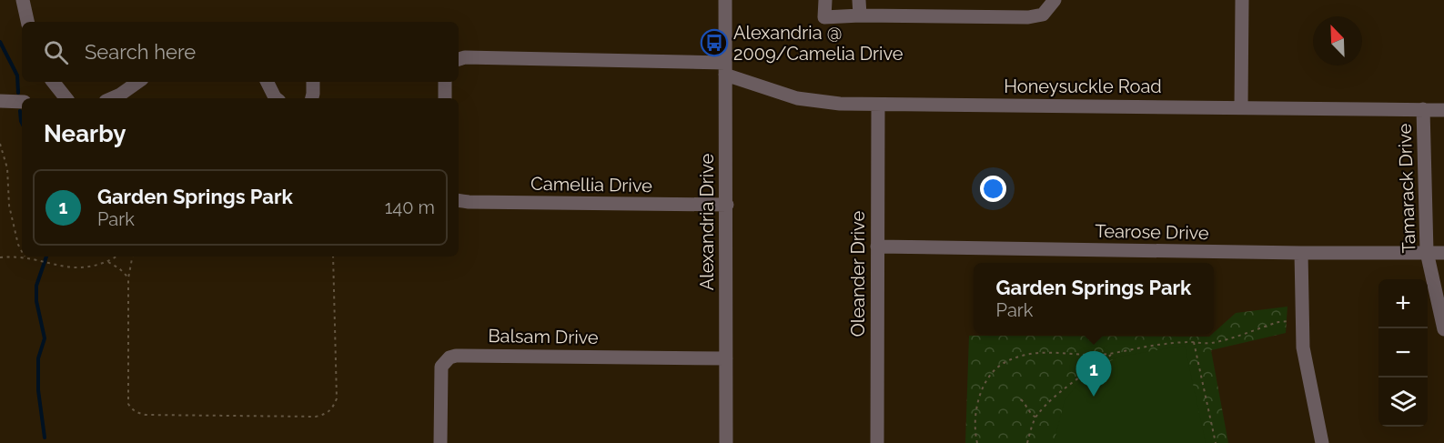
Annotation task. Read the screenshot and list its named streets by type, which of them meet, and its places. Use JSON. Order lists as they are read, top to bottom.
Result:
{
  "streets": {
    "street": [
      "Honeysuckle Road",
      "Camellia Drive",
      "Tamarack Drive",
      "Alexandria Drive",
      "Tearose Drive",
      "Oleander Drive",
      "Balsam Drive"
    ]
  },
  "crossings": [
    ["Honeysuckle Road", "Tamarack Drive"],
    ["Honeysuckle Road", "Alexandria Drive"],
    ["Honeysuckle Road", "Oleander Drive"],
    ["Camellia Drive", "Alexandria Drive"],
    ["Tamarack Drive", "Tearose Drive"],
    ["Alexandria Drive", "Balsam Drive"],
    ["Tearose Drive", "Oleander Drive"]
  ],
  "places": {
    "bus stop": ["Alexandria @ 2009/Camelia Drive"]
  },
  "north": "top left",
  "page": {
    "search": "Search here",
    "heading": "Nearby",
    "list": [
      {
        "mark": "1",
        "name": "Garden Springs Park",
        "note": "Park",
        "value": "140 m"
      }
    ],
    "popup": ["Garden Springs Park", "Park"],
    "map_buttons": ["+", "−"],
    "pins": "1"
  }
}
